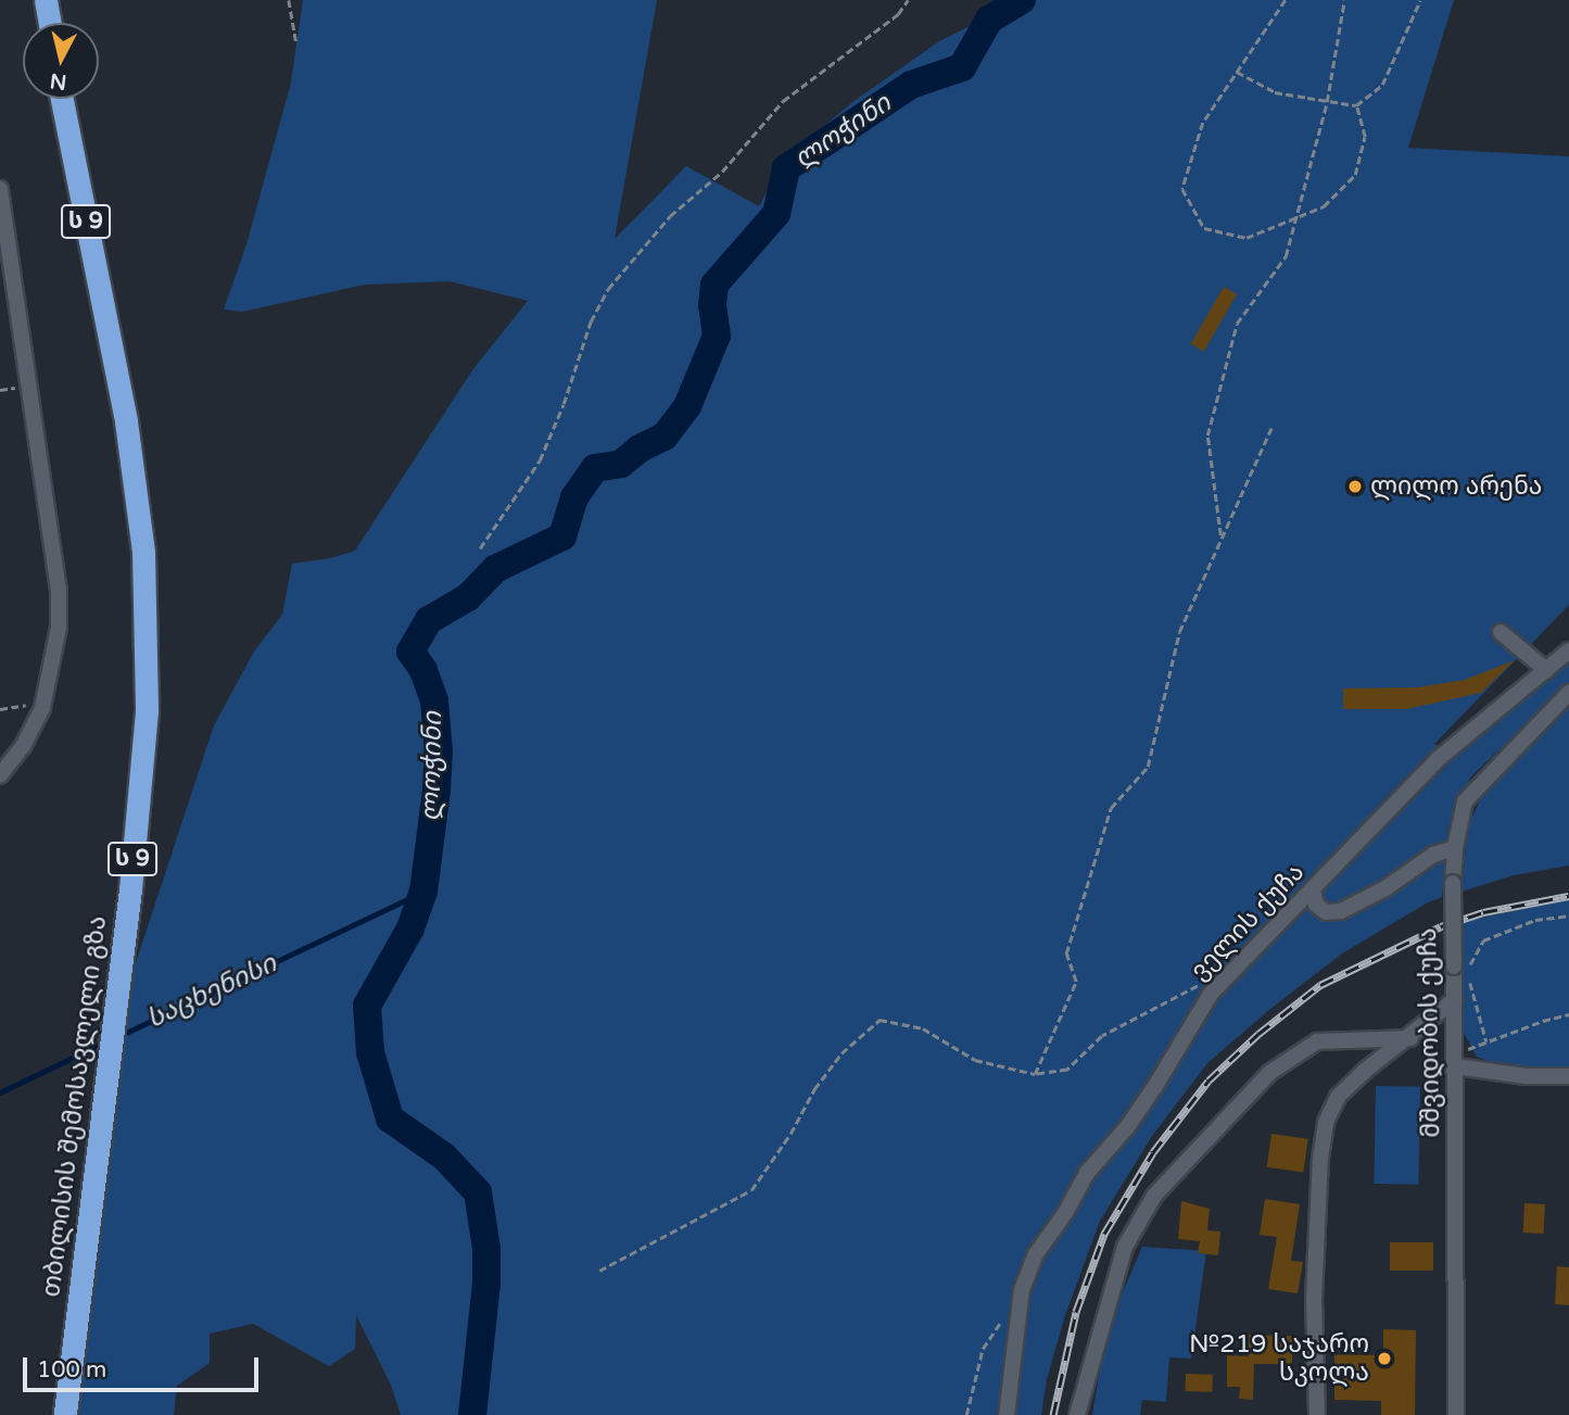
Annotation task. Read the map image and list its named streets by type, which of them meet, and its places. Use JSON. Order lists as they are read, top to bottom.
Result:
{
  "streets": {
    "highway": ["ს 9", "თბილისის შემოსავლელი გზა"],
    "street": ["ველის ქუჩა", "მშვიდობის ქუჩა"]
  },
  "water": ["ლოჭინი", "საცხენისი"],
  "places": ["ლილო არენა", "№219 საჯარო სკოლა"],
  "scale_bar": "100 m",
  "north": "bottom"
}
